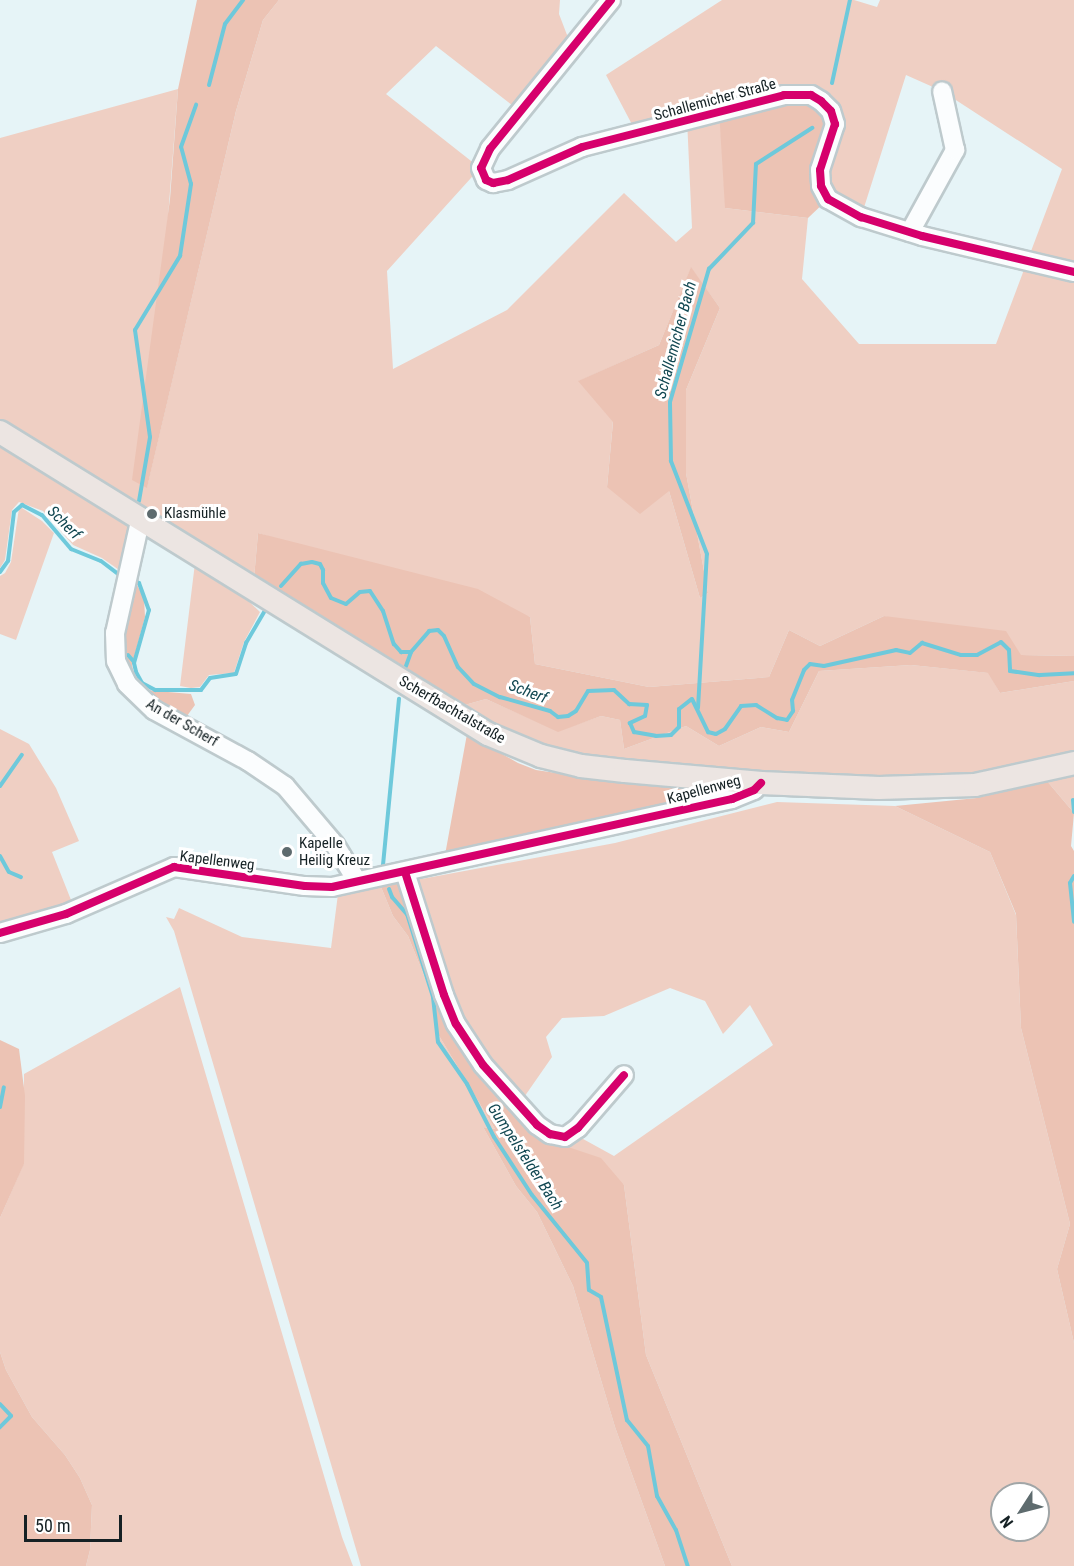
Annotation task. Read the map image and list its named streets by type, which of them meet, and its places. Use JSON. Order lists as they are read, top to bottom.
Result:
{
  "streets": {
    "main road": ["Scherfbachtalstraße"],
    "street": ["Schallemicher Straße", "An der Scherf", "Kapellenweg"]
  },
  "crossings": [
    ["Scherfbachtalstraße", "An der Scherf"],
    ["Scherfbachtalstraße", "Kapellenweg"],
    ["An der Scherf", "Kapellenweg"]
  ],
  "water": ["Schallemicher Bach", "Scherf", "Gumpelsfelder Bach"],
  "places": ["Klasmühle", "Kapelle Heilig Kreuz"],
  "scale_bar": "50 m",
  "north": "bottom left"
}
